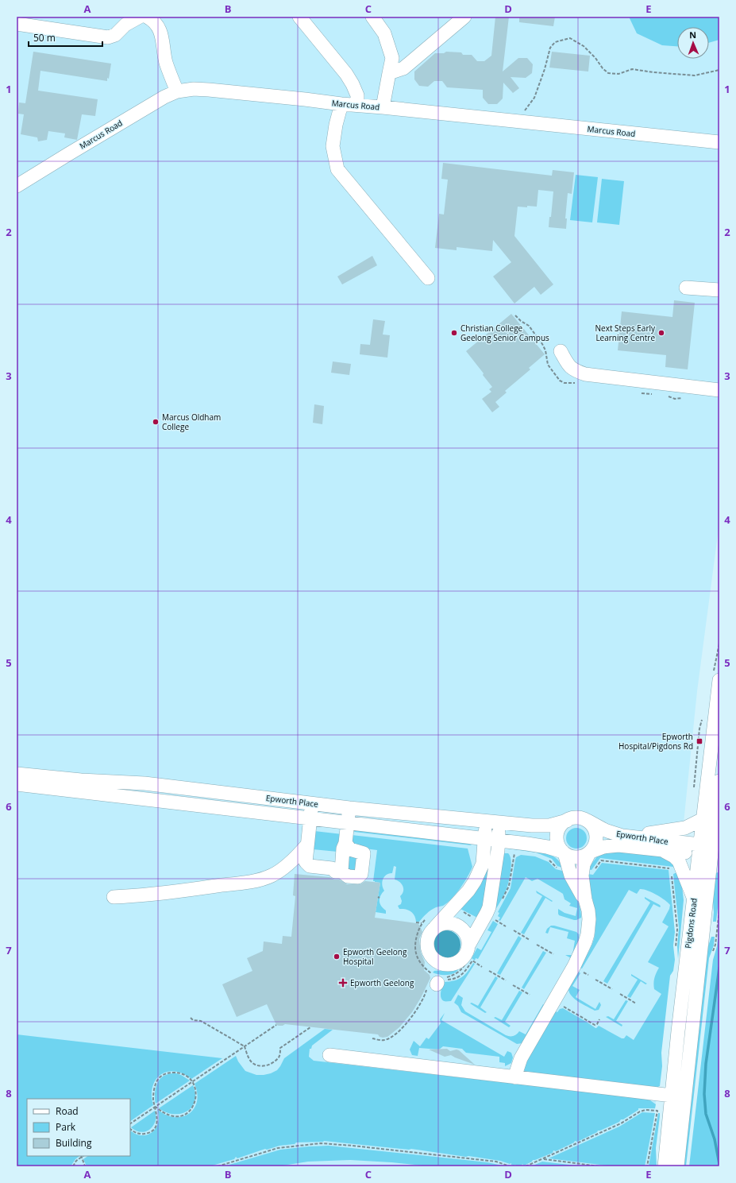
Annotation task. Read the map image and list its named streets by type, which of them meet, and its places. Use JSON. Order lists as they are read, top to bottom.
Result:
{
  "streets": {
    "street": ["Marcus Road", "Epworth Place", "Pigdons Road"]
  },
  "crossings": [
    ["Epworth Place", "Pigdons Road"]
  ],
  "places": {
    "other": [
      "Christian College Geelong Senior Campus",
      "Next Steps Early Learning Centre",
      "Marcus Oldham College",
      "Epworth Geelong Hospital"
    ],
    "transit": ["Epworth Hospital/Pigdons Rd"],
    "health": ["Epworth Geelong"]
  },
  "legend": ["Road", "Park", "Building"],
  "scale_bar": "50 m",
  "north": "top",
  "grid": {
    "columns": [
      "A",
      "B",
      "C",
      "D",
      "E"
    ],
    "rows": [
      "1",
      "2",
      "3",
      "4",
      "5",
      "6",
      "7",
      "8"
    ]
  }
}
